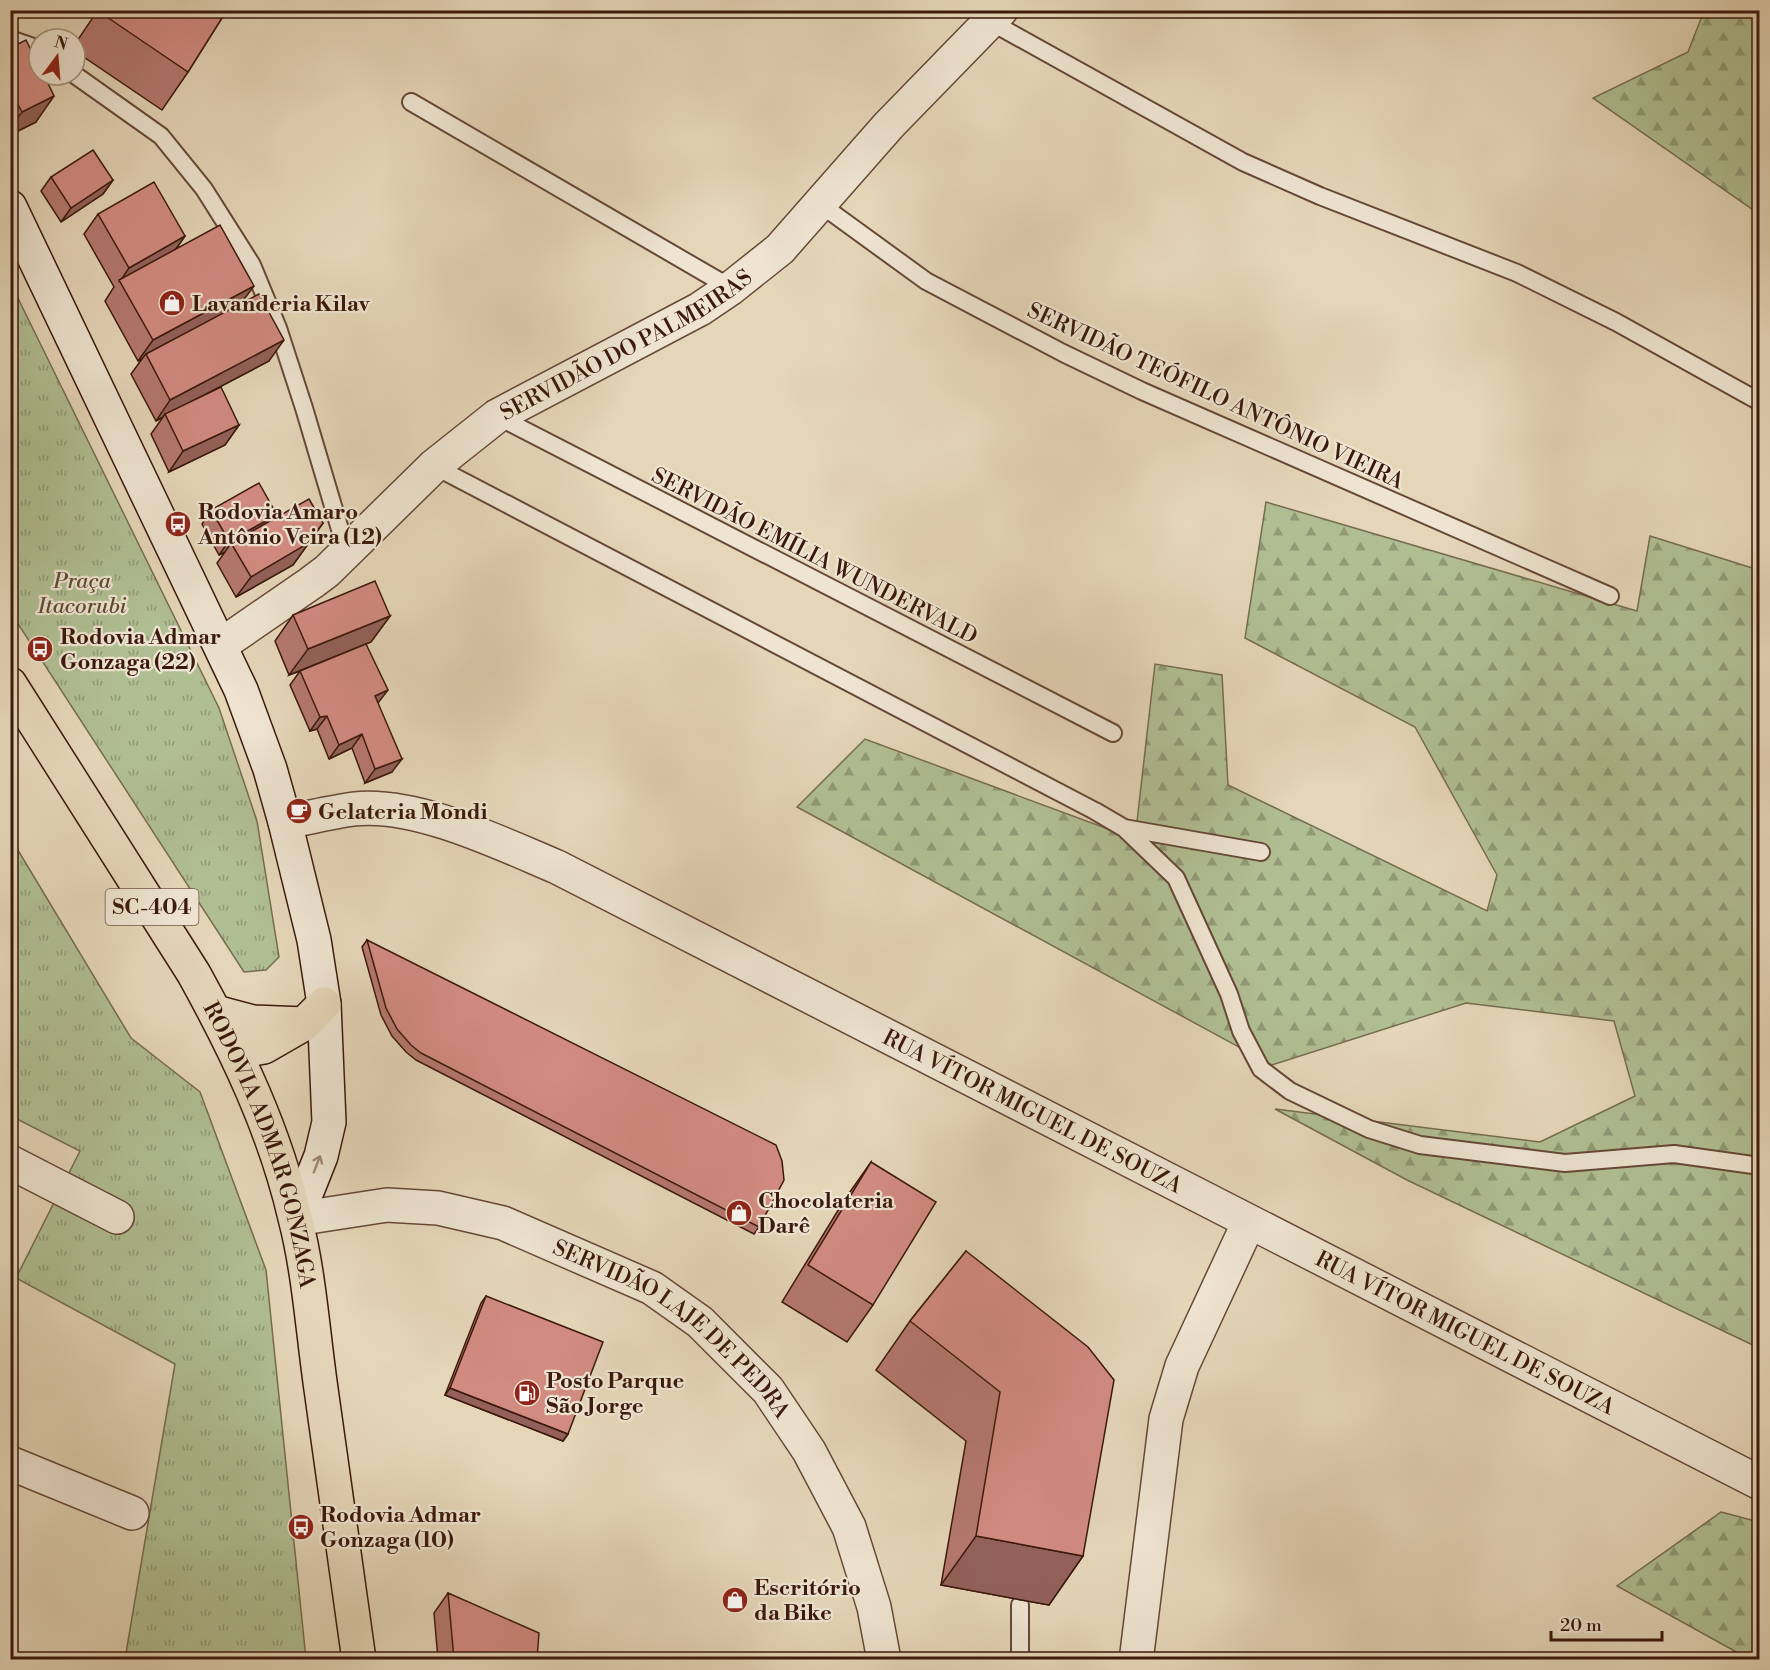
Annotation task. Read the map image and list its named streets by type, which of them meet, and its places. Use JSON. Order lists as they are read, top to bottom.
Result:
{
  "streets": {
    "main road": ["SC-404", "RODOVIA ADMAR GONZAGA"],
    "street": ["SERVIDÃO DO PALMEIRAS", "RUA VÍTOR MIGUEL DE SOUZA", "SERVIDÃO LAJE DE PEDRA"],
    "lane": ["SERVIDÃO TEÓFILO ANTÔNIO VIEIRA", "SERVIDÃO EMÍLIA WUNDERVALD"]
  },
  "crossings": [
    ["SERVIDÃO DO PALMEIRAS", "SERVIDÃO TEÓFILO ANTÔNIO VIEIRA"],
    ["SERVIDÃO DO PALMEIRAS", "SERVIDÃO EMÍLIA WUNDERVALD"],
    ["RODOVIA ADMAR GONZAGA", "SERVIDÃO LAJE DE PEDRA"]
  ],
  "parks": ["Praça Itacorubi"],
  "places": {
    "shop": ["Lavanderia Kilav", "Chocolateria Darê", "Escritório da Bike"],
    "bus stop": ["Rodovia Amaro Antônio Veira (12)", "Rodovia Admar Gonzaga (22)", "Rodovia Admar Gonzaga (10)"],
    "cafe": ["Gelateria Mondi"],
    "fuel station": ["Posto Parque São Jorge"]
  },
  "scale_bar": "20 m",
  "north": "top"
}
